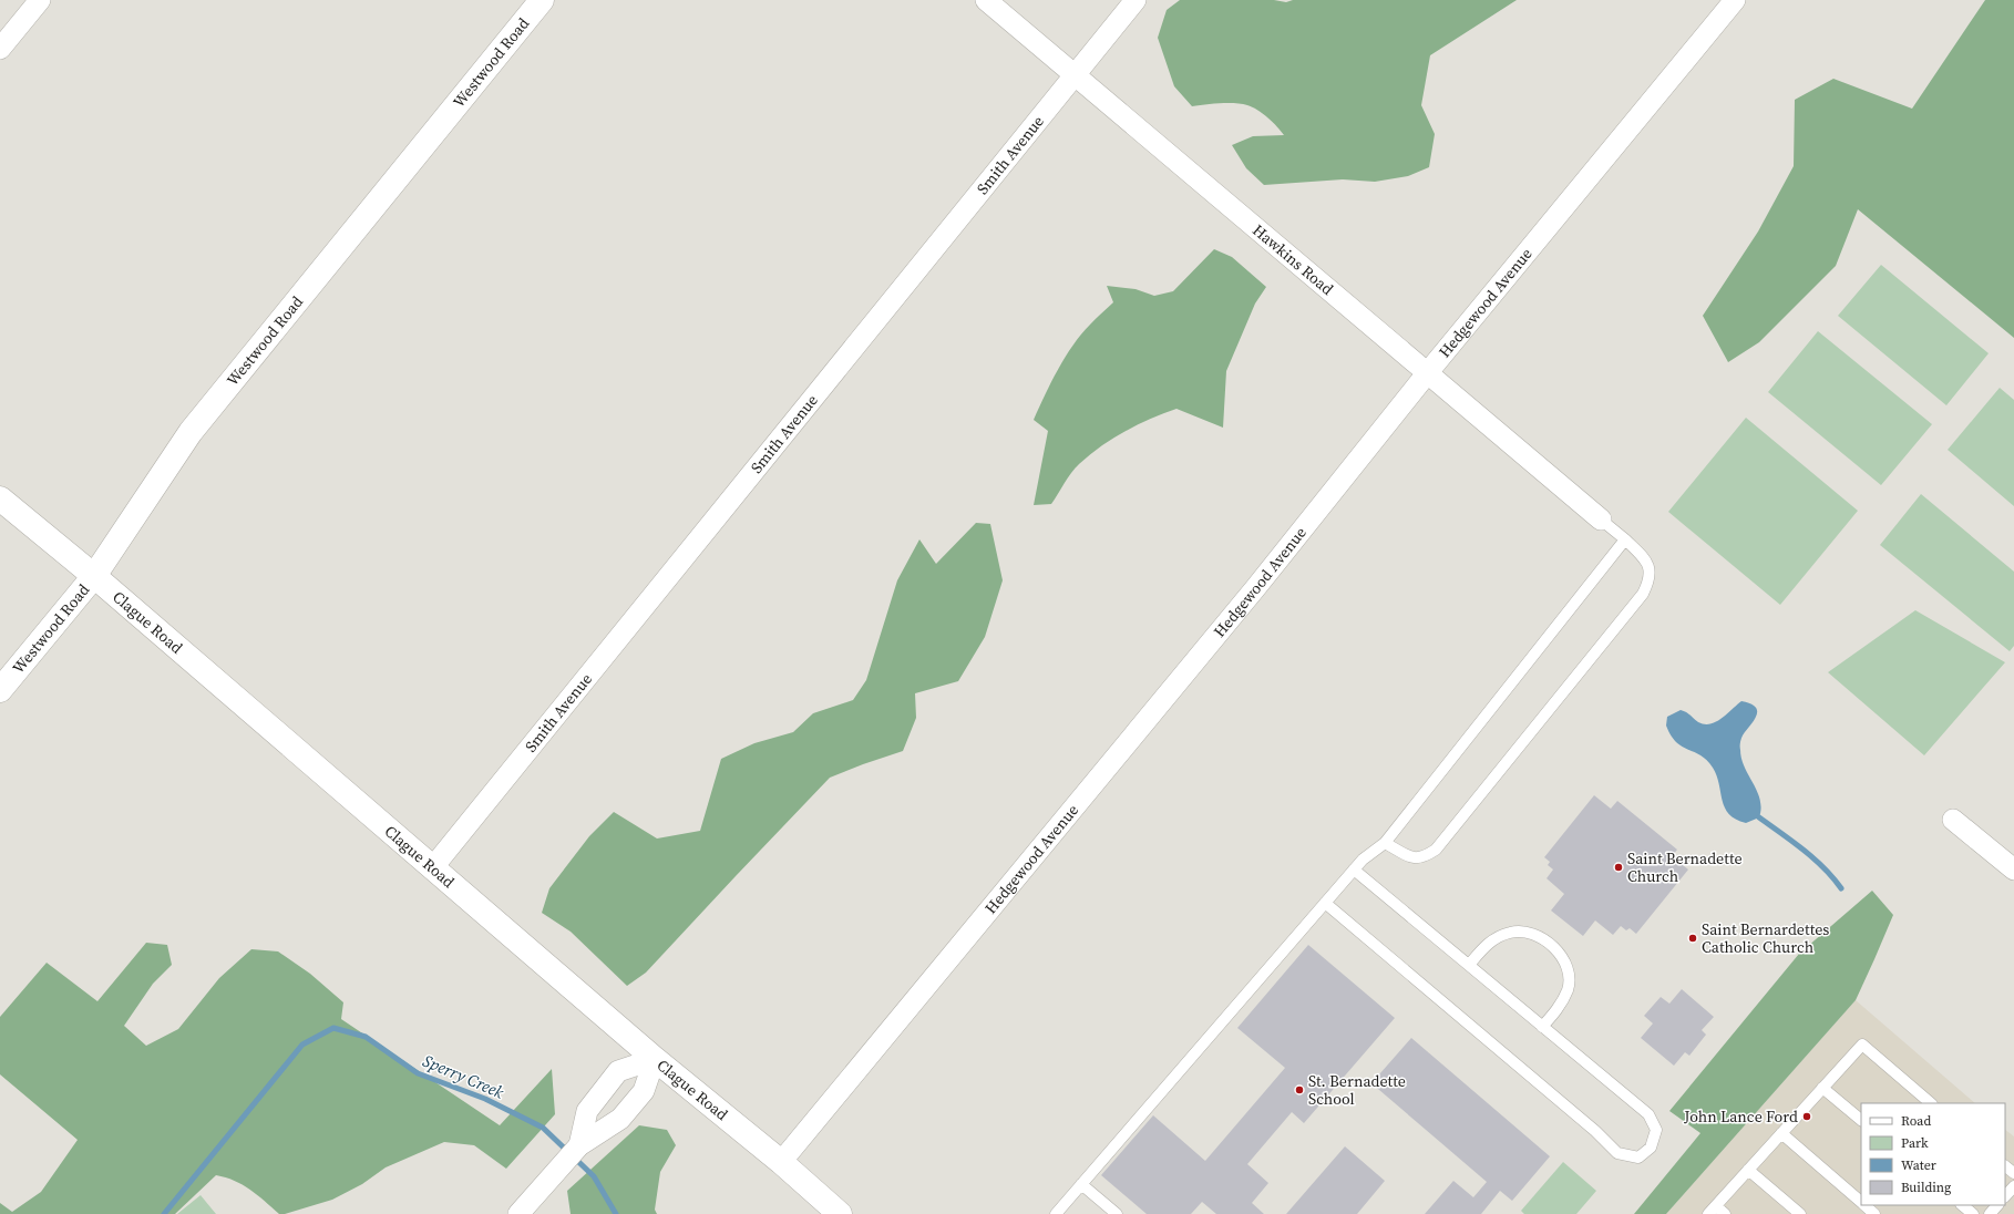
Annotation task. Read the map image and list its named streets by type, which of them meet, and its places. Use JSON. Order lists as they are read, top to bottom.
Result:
{
  "streets": {
    "main road": ["Westwood Road", "Clague Road"],
    "street": ["Smith Avenue", "Hawkins Road", "Hedgewood Avenue"]
  },
  "crossings": [
    ["Westwood Road", "Clague Road"],
    ["Smith Avenue", "Hawkins Road"],
    ["Smith Avenue", "Clague Road"],
    ["Hawkins Road", "Hedgewood Avenue"],
    ["Hedgewood Avenue", "Clague Road"]
  ],
  "water": ["Sperry Creek"],
  "places": [
    "Saint Bernadette Church",
    "Saint Bernardettes Catholic Church",
    "St. Bernadette School",
    "John Lance Ford"
  ],
  "legend": [
    "Road",
    "Park",
    "Water",
    "Building"
  ]
}
